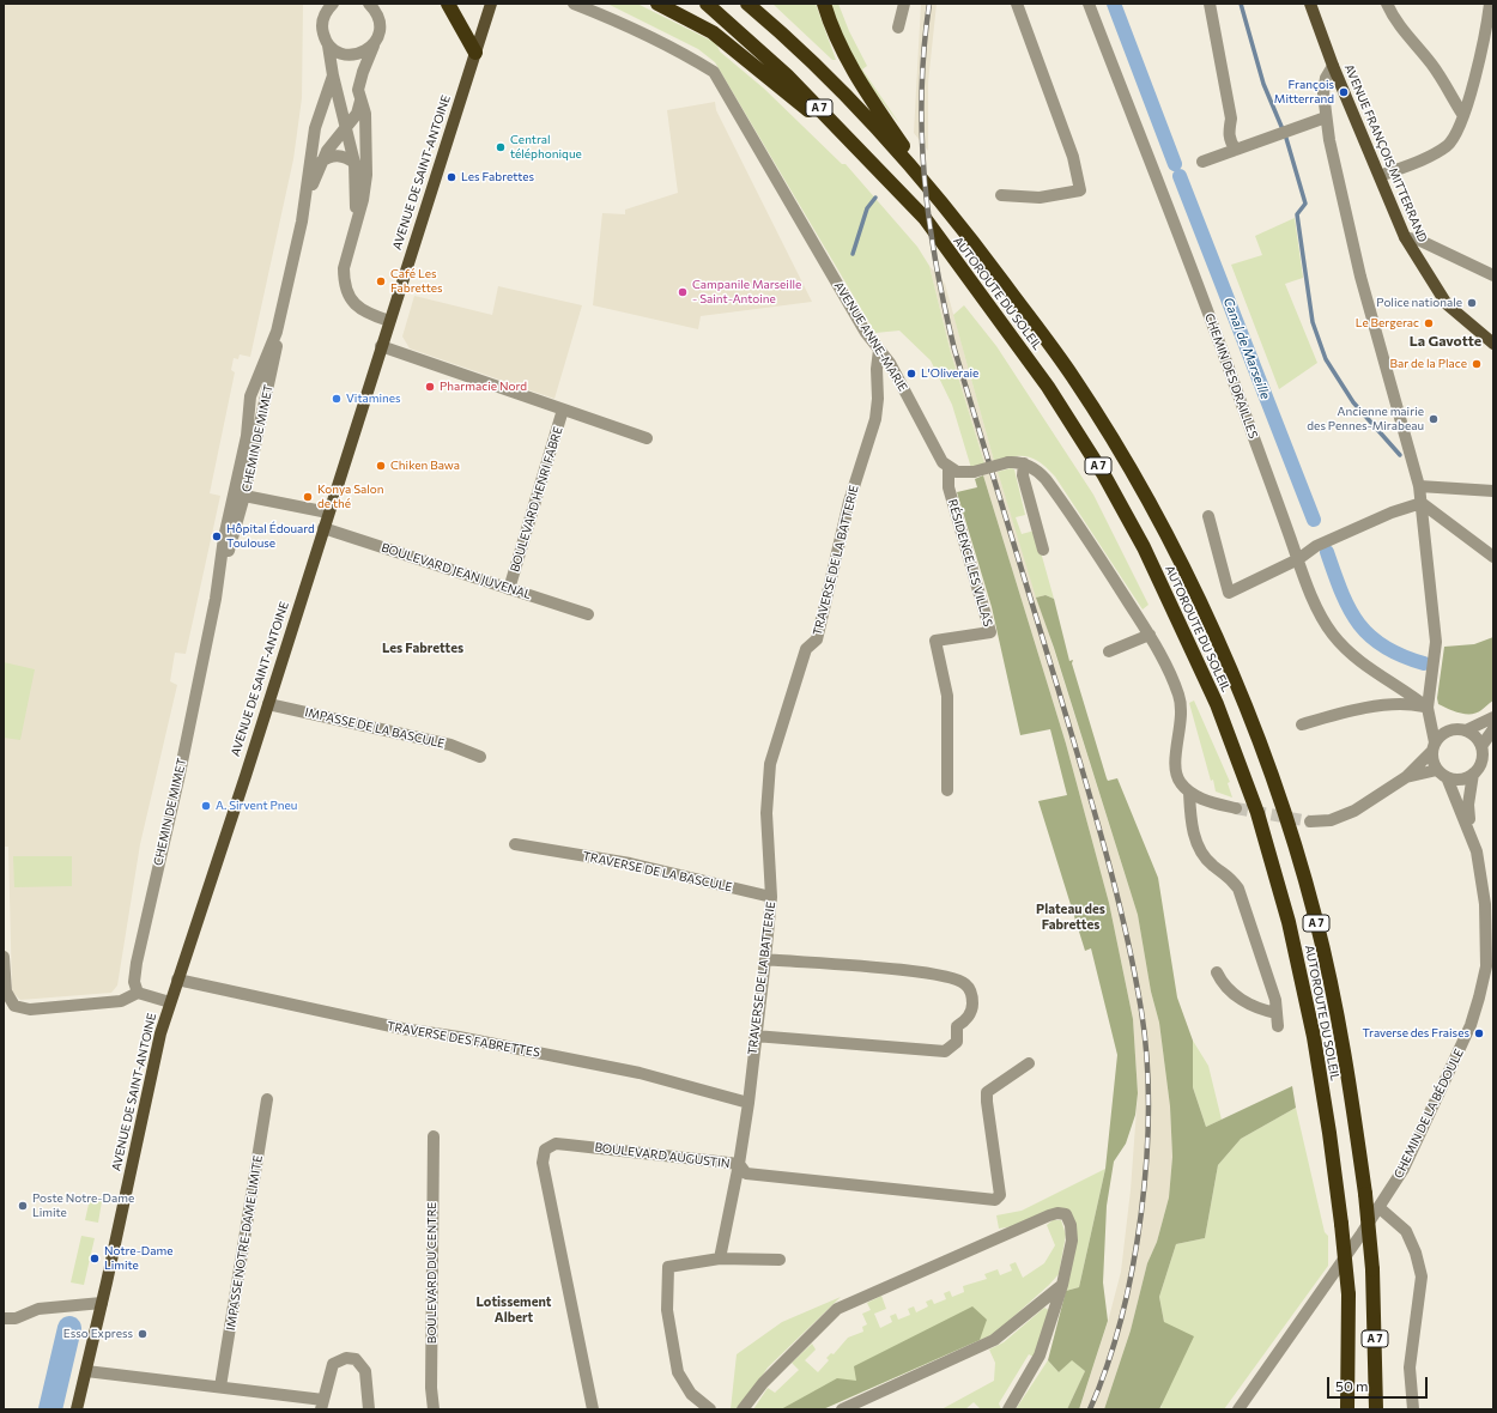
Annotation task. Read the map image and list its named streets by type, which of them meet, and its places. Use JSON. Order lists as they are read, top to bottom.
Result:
{
  "streets": {
    "highway": ["A 7", "AUTOROUTE DU SOLEIL"],
    "main road": ["AVENUE FRANÇOIS MITTERRAND", "AVENUE DE SAINT-ANTOINE"],
    "street": [
      "AVENUE ANNE-MARIE",
      "CHEMIN DES DRAILLES",
      "CHEMIN DE MIMET",
      "BOULEVARD HENRI FABRE",
      "TRAVERSE DE LA BATTERIE",
      "RÉSIDENCE LES VILLAS",
      "BOULEVARD JEAN JUVENAL",
      "IMPASSE DE LA BASCULE",
      "TRAVERSE DE LA BASCULE",
      "TRAVERSE DES FABRETTES",
      "CHEMIN DE LA BÉDOULE",
      "BOULEVARD AUGUSTIN",
      "IMPASSE NOTRE-DAME LIMITE",
      "BOULEVARD DU CENTRE"
    ]
  },
  "crossings": [
    ["AVENUE DE SAINT-ANTOINE", "BOULEVARD JEAN JUVENAL"],
    ["AVENUE DE SAINT-ANTOINE", "IMPASSE DE LA BASCULE"],
    ["AVENUE DE SAINT-ANTOINE", "TRAVERSE DES FABRETTES"],
    ["AVENUE ANNE-MARIE", "TRAVERSE DE LA BATTERIE"],
    ["AVENUE ANNE-MARIE", "RÉSIDENCE LES VILLAS"],
    ["BOULEVARD HENRI FABRE", "BOULEVARD JEAN JUVENAL"],
    ["TRAVERSE DE LA BATTERIE", "TRAVERSE DE LA BASCULE"],
    ["TRAVERSE DE LA BATTERIE", "TRAVERSE DES FABRETTES"],
    ["TRAVERSE DE LA BATTERIE", "BOULEVARD AUGUSTIN"]
  ],
  "districts": [
    "La Gavotte",
    "Les Fabrettes",
    "Plateau des Fabrettes",
    "Lotissement Albert"
  ],
  "water": ["Canal de Marseille"],
  "places": [
    "François Mitterrand",
    "Central téléphonique",
    "Les Fabrettes",
    "Café Les Fabrettes",
    "Campanile Marseille - Saint-Antoine",
    "Police nationale",
    "Le Bergerac",
    "Bar de la Place",
    "L'Oliveraie",
    "Pharmacie Nord",
    "Vitamines",
    "Ancienne mairie des Pennes-Mirabeau",
    "Chiken Bawa",
    "Konya Salon de thé",
    "Hôpital Édouard Toulouse",
    "A. Sirvent Pneu",
    "Traverse des Fraises",
    "Poste Notre-Dame Limite",
    "Notre-Dame Limite",
    "Esso Express"
  ],
  "scale_bar": "50 m"
}
